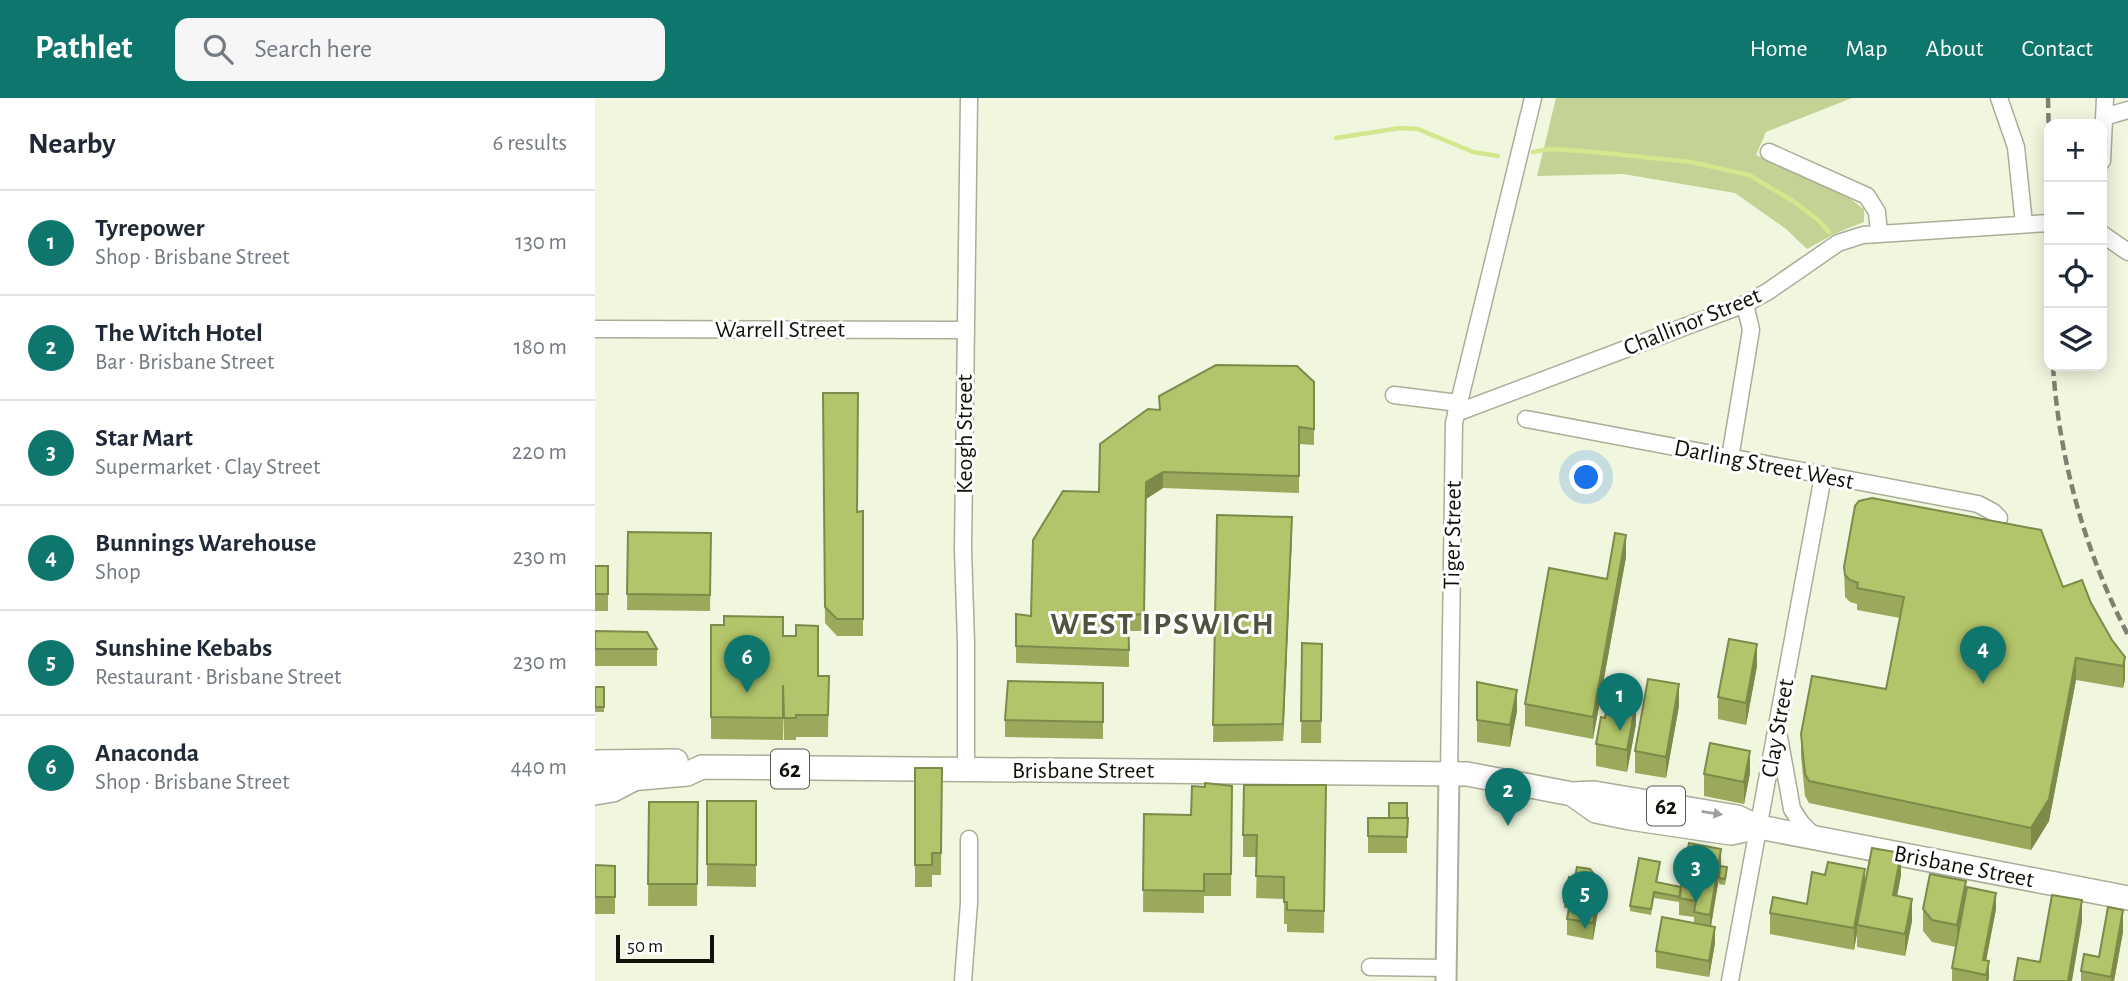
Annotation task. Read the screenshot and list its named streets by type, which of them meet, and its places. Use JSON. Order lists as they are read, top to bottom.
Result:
{
  "streets": {
    "main road": ["62", "Brisbane Street"],
    "street": [
      "Challinor Street",
      "Warrell Street",
      "Keogh Street",
      "Darling Street West",
      "Tiger Street",
      "Clay Street"
    ]
  },
  "crossings": [
    ["Challinor Street", "Tiger Street"],
    ["Warrell Street", "Keogh Street"],
    ["Keogh Street", "Brisbane Street"],
    ["Darling Street West", "Clay Street"],
    ["Tiger Street", "Brisbane Street"],
    ["Clay Street", "Brisbane Street"],
    ["62", "Brisbane Street"]
  ],
  "districts": ["WEST IPSWICH"],
  "scale_bar": "50 m",
  "page": {
    "header": "Pathlet",
    "search": "Search here",
    "nav": [
      "Home",
      "Map",
      "About",
      "Contact"
    ],
    "heading": ["Nearby", "6 results"],
    "map_buttons": ["+", "−"],
    "list": [
      {
        "mark": "1",
        "name": "Tyrepower",
        "note": "Shop · Brisbane Street",
        "value": "130 m"
      },
      {
        "mark": "2",
        "name": "The Witch Hotel",
        "note": "Bar · Brisbane Street",
        "value": "180 m"
      },
      {
        "mark": "3",
        "name": "Star Mart",
        "note": "Supermarket · Clay Street",
        "value": "220 m"
      },
      {
        "mark": "4",
        "name": "Bunnings Warehouse",
        "note": "Shop",
        "value": "230 m"
      },
      {
        "mark": "5",
        "name": "Sunshine Kebabs",
        "note": "Restaurant · Brisbane Street",
        "value": "230 m"
      },
      {
        "mark": "6",
        "name": "Anaconda",
        "note": "Shop · Brisbane Street",
        "value": "440 m"
      }
    ],
    "pins": [
      "4",
      "6",
      "1",
      "2",
      "3",
      "5"
    ],
    "scale": "50 m"
  }
}
